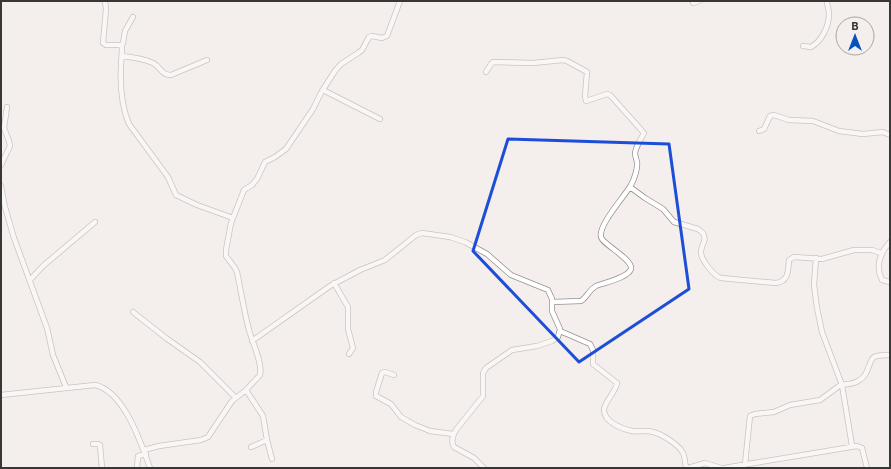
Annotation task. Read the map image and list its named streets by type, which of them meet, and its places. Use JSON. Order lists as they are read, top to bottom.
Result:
{
  "north": "top"
}
